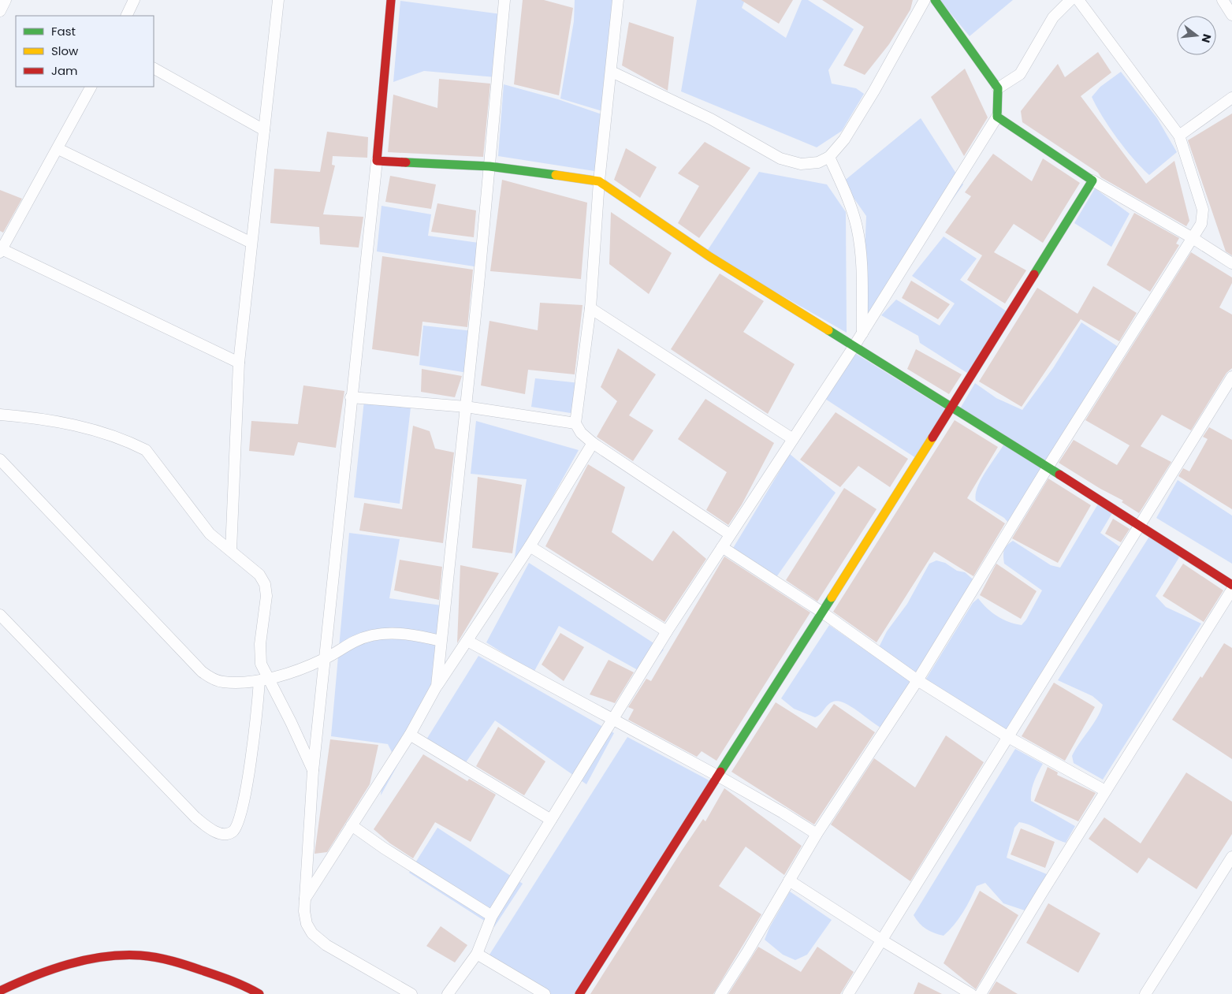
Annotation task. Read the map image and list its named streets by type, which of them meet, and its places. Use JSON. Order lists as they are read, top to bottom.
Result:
{
  "legend": ["Fast", "Slow", "Jam"],
  "north": "right"
}
